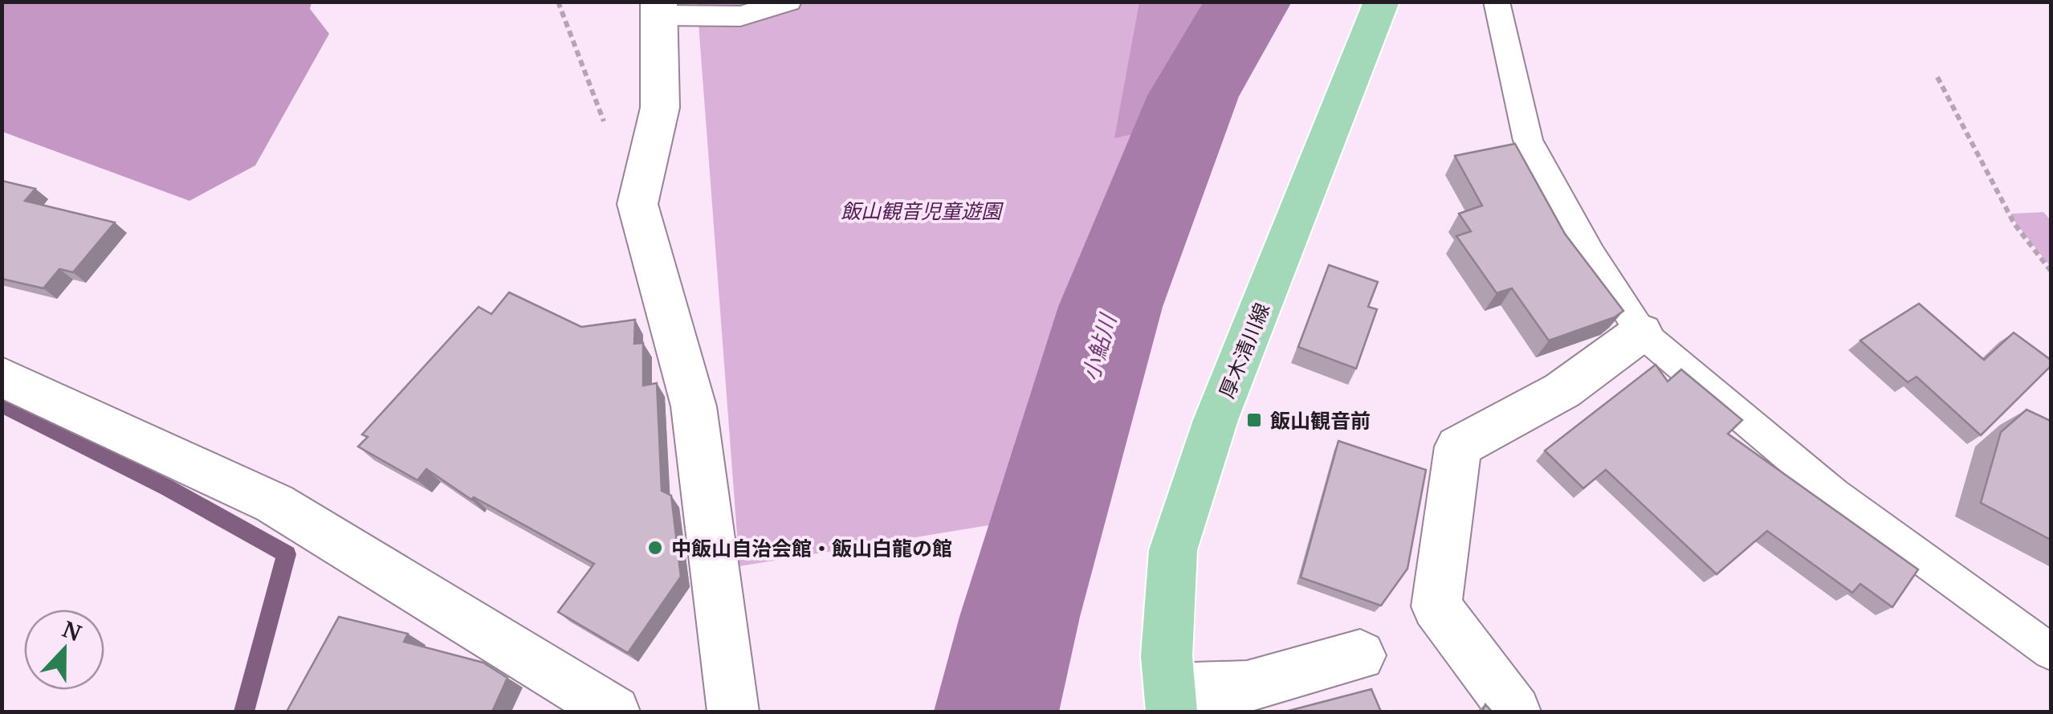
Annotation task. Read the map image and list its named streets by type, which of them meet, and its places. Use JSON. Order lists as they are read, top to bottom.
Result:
{
  "streets": {
    "main road": ["厚木清川線"]
  },
  "water": ["小鮎川"],
  "parks": ["飯山観音児童遊園"],
  "places": {
    "transit": ["飯山観音前"],
    "other": ["中飯山自治会館・飯山白龍の館"]
  },
  "north": "top"
}
